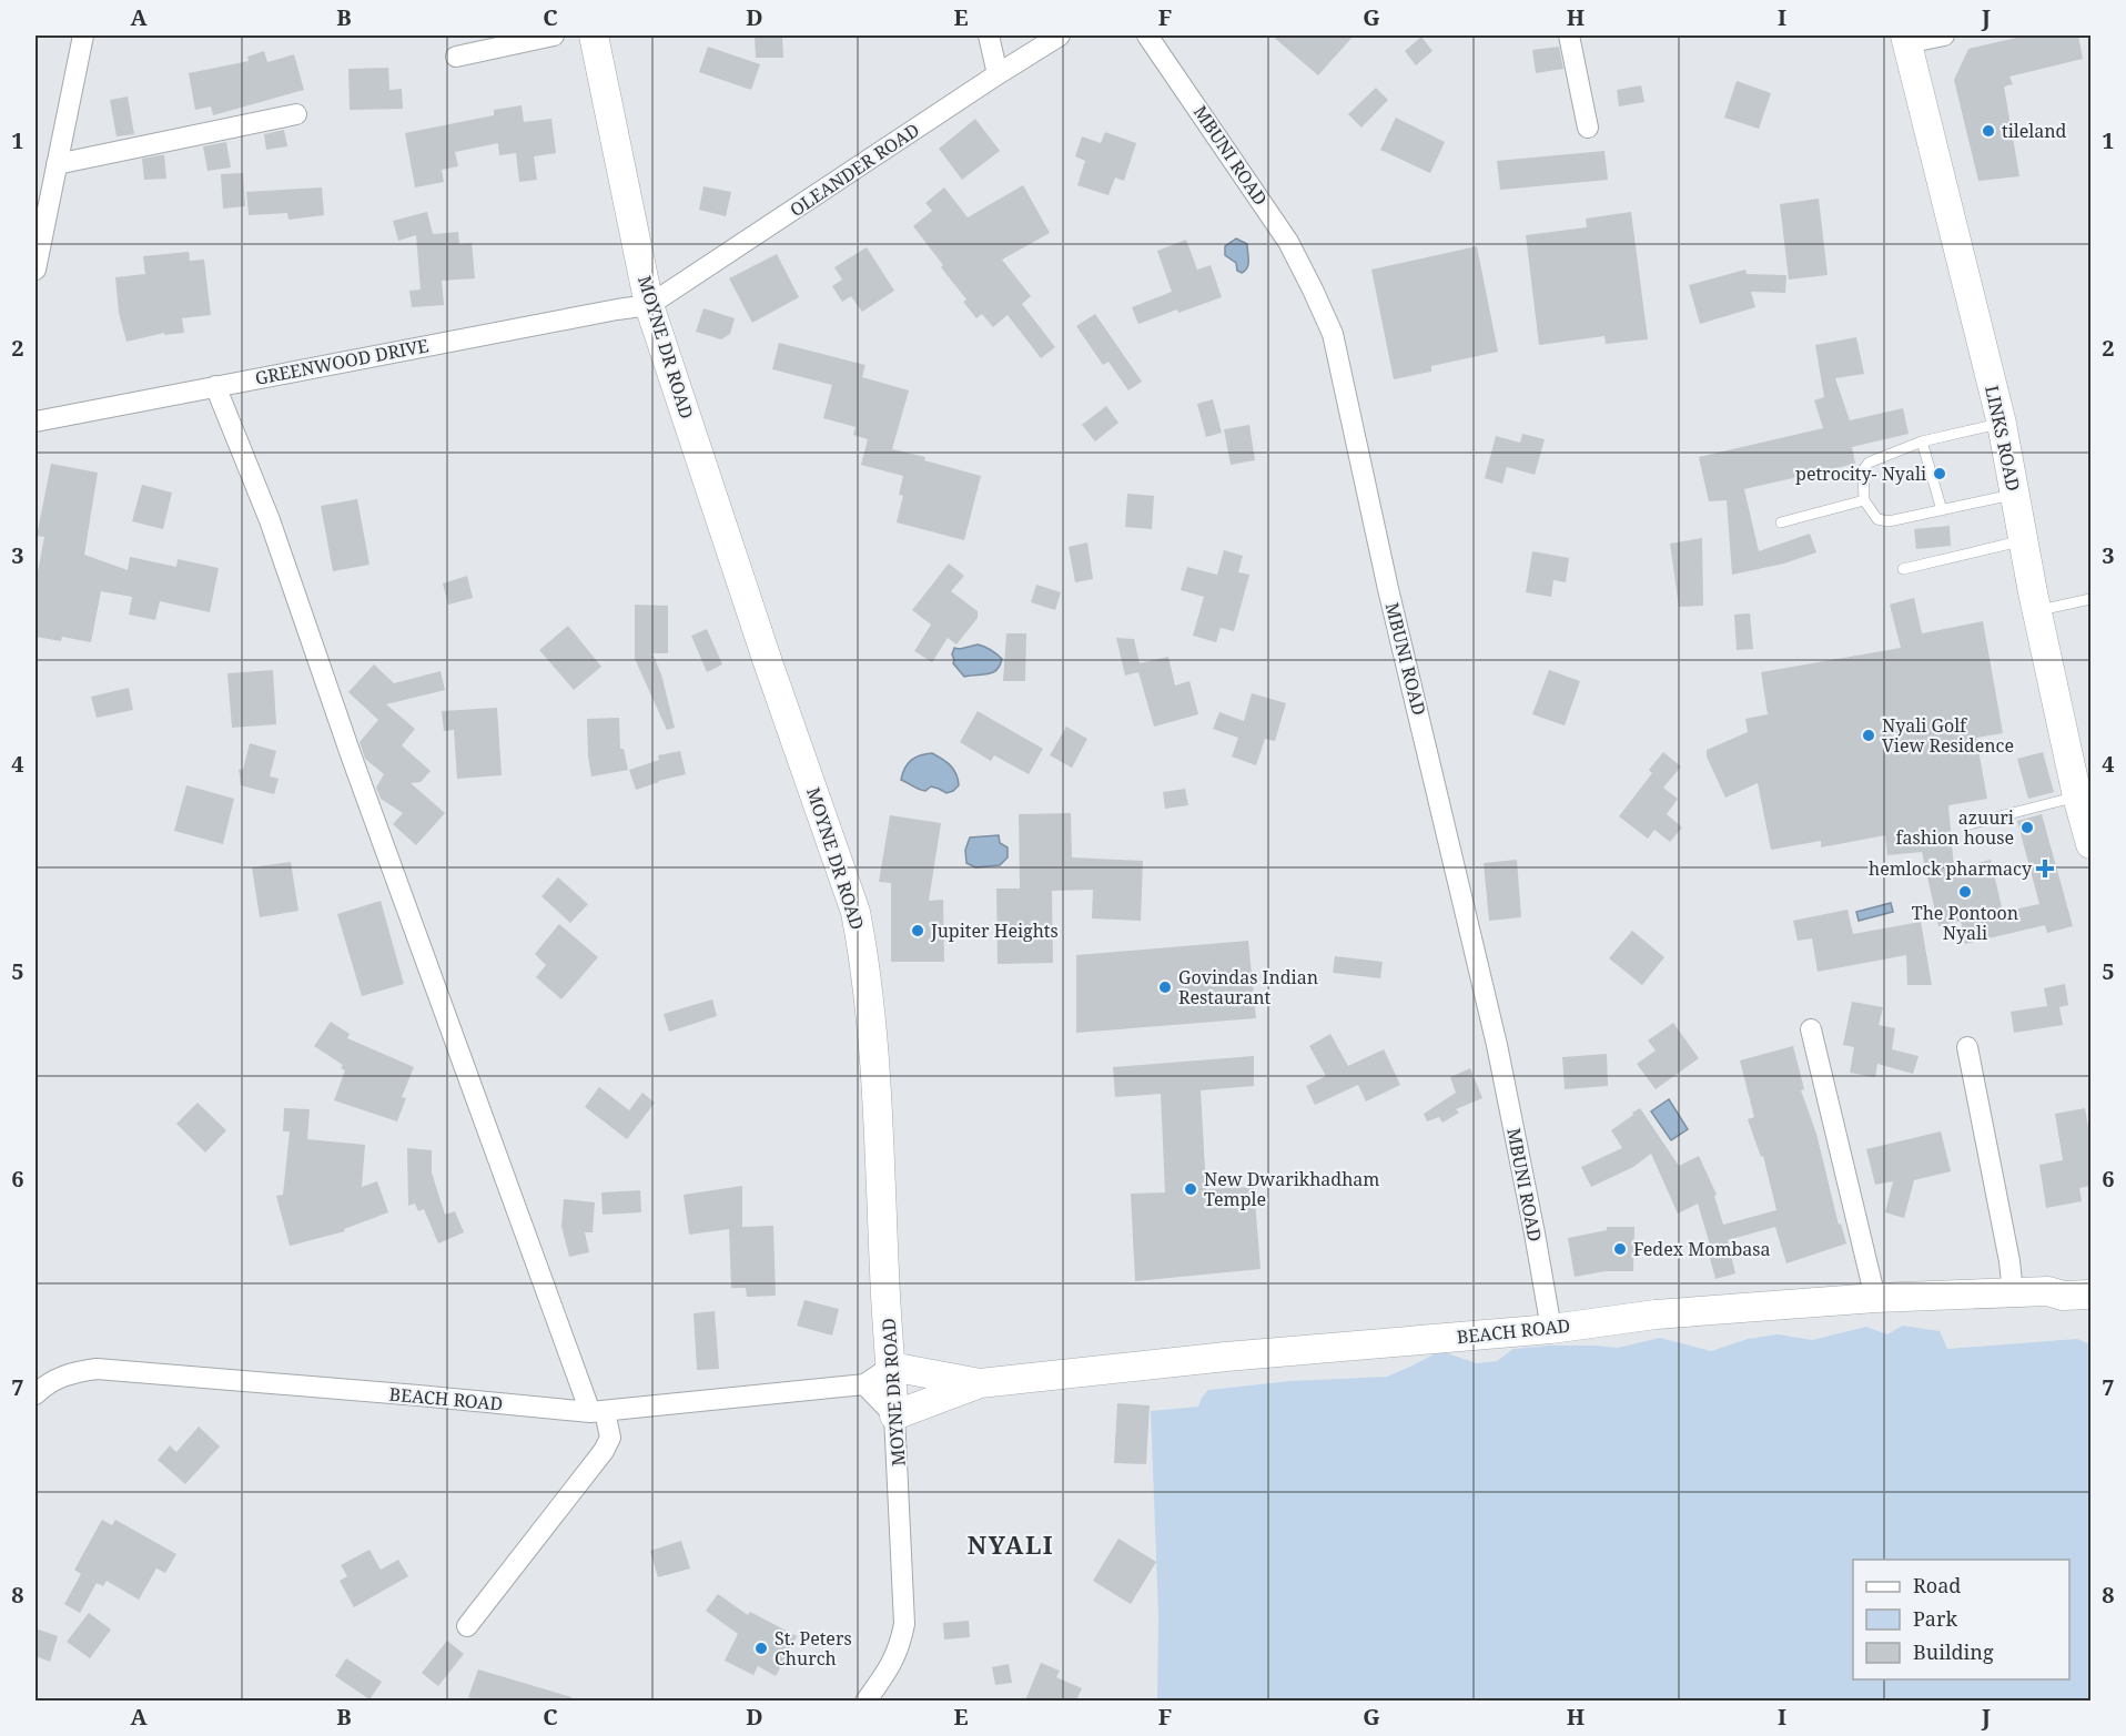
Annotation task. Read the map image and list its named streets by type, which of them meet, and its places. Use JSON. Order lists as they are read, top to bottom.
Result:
{
  "streets": {
    "main road": ["MOYNE DR ROAD", "LINKS ROAD", "BEACH ROAD"],
    "street": ["MBUNI ROAD", "OLEANDER ROAD", "GREENWOOD DRIVE"]
  },
  "crossings": [
    ["MBUNI ROAD", "BEACH ROAD"],
    ["OLEANDER ROAD", "MOYNE DR ROAD"],
    ["OLEANDER ROAD", "GREENWOOD DRIVE"],
    ["MOYNE DR ROAD", "GREENWOOD DRIVE"],
    ["MOYNE DR ROAD", "BEACH ROAD"]
  ],
  "districts": ["NYALI"],
  "places": {
    "other": [
      "tileland",
      "petrocity- Nyali",
      "Nyali Golf View Residence",
      "azuuri fashion house",
      "The Pontoon Nyali",
      "Jupiter Heights",
      "Govindas Indian Restaurant",
      "New Dwarikhadham Temple",
      "Fedex Mombasa",
      "St. Peters Church"
    ],
    "health": ["hemlock pharmacy"]
  },
  "legend": ["Road", "Park", "Building"],
  "grid": {
    "columns": [
      "A",
      "B",
      "C",
      "D",
      "E",
      "F",
      "G",
      "H",
      "I",
      "J"
    ],
    "rows": [
      "1",
      "2",
      "3",
      "4",
      "5",
      "6",
      "7",
      "8"
    ]
  }
}
